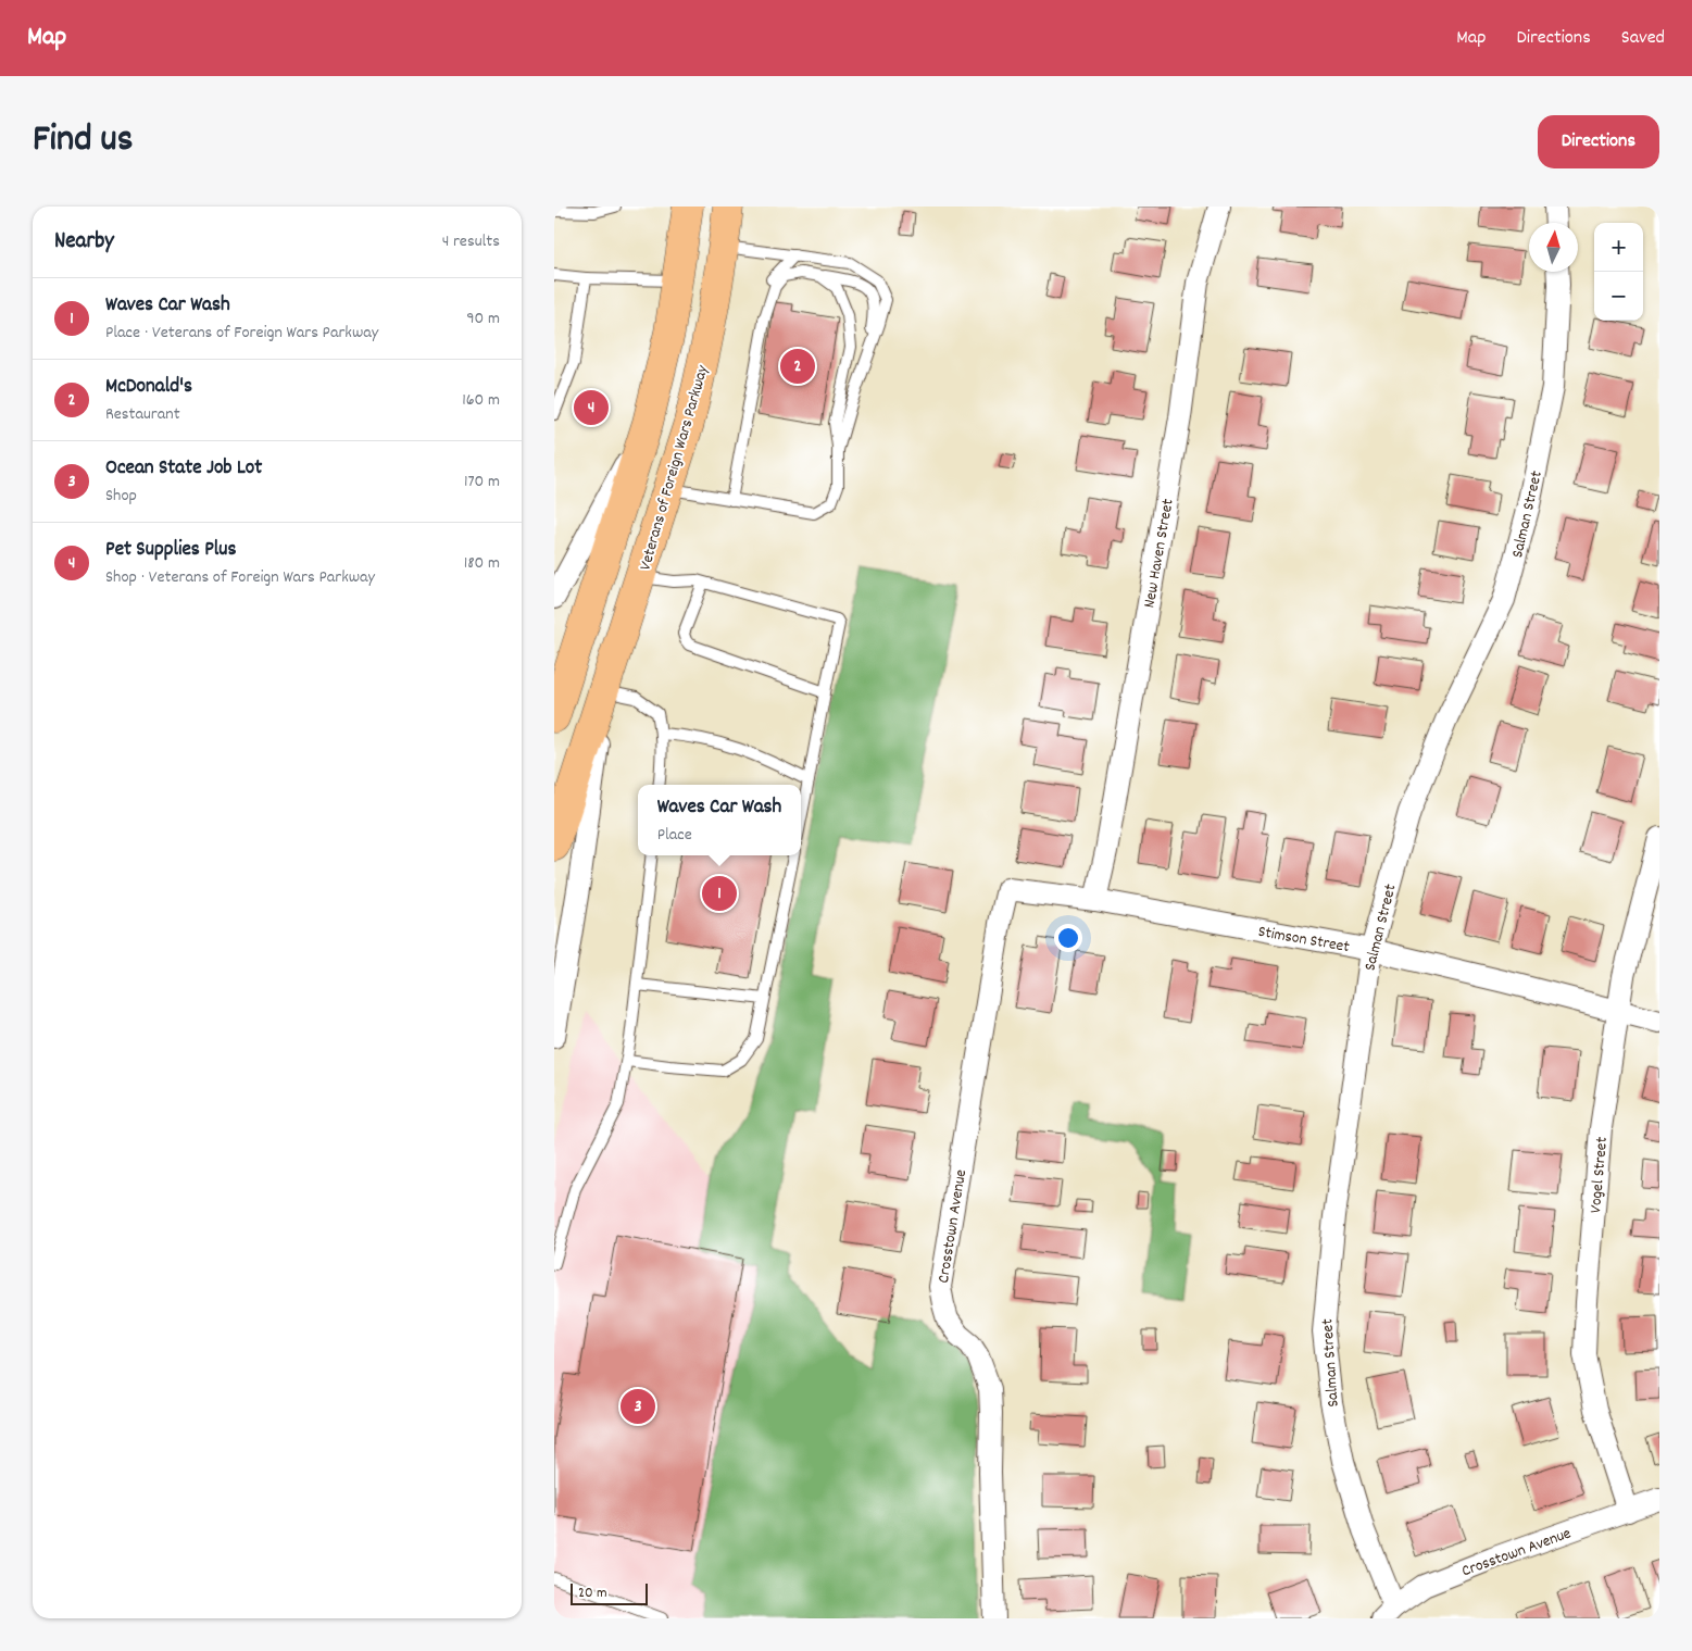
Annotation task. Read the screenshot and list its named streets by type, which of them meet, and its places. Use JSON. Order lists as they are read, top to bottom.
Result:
{
  "streets": {
    "highway": ["Veterans of Foreign Wars Parkway"],
    "street": [
      "Salman Street",
      "New Haven Street",
      "Stimson Street",
      "Vogel Street",
      "Crosstown Avenue"
    ]
  },
  "crossings": [
    ["Salman Street", "Stimson Street"],
    ["Salman Street", "Crosstown Avenue"],
    ["New Haven Street", "Stimson Street"],
    ["Stimson Street", "Vogel Street"],
    ["Stimson Street", "Crosstown Avenue"],
    ["Vogel Street", "Crosstown Avenue"]
  ],
  "scale_bar": "20 m",
  "north": "top",
  "page": {
    "header": "Map",
    "nav": ["Map", "Directions", "Saved"],
    "title": "Find us",
    "buttons": "Directions",
    "heading": ["Nearby", "4 results"],
    "map_buttons": ["+", "−"],
    "list": [
      {
        "mark": "1",
        "name": "Waves Car Wash",
        "note": "Place · Veterans of Foreign Wars Parkway",
        "value": "90 m"
      },
      {
        "mark": "2",
        "name": "McDonald's",
        "note": "Restaurant",
        "value": "160 m"
      },
      {
        "mark": "3",
        "name": "Ocean State Job Lot",
        "note": "Shop",
        "value": "170 m"
      },
      {
        "mark": "4",
        "name": "Pet Supplies Plus",
        "note": "Shop · Veterans of Foreign Wars Parkway",
        "value": "180 m"
      }
    ],
    "pins": [
      "2",
      "4",
      "1",
      "3"
    ],
    "popup": ["Waves Car Wash", "Place"],
    "scale": "20 m"
  }
}
